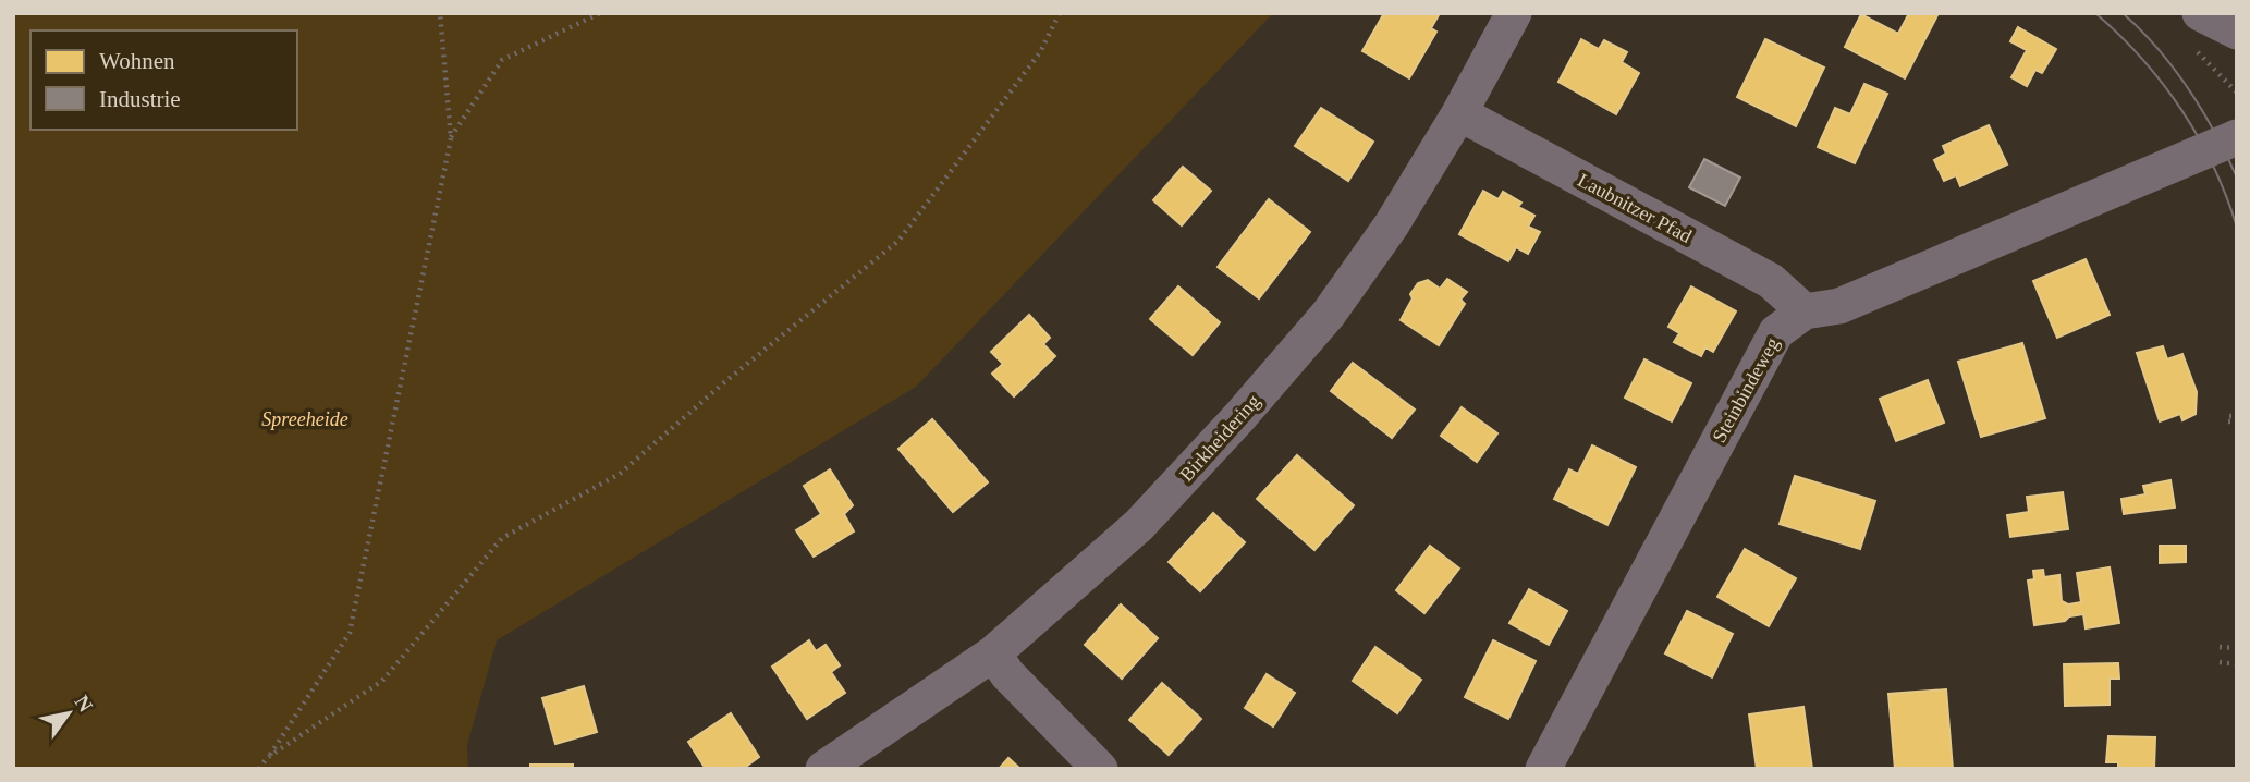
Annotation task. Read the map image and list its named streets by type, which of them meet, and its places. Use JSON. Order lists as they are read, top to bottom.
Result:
{
  "streets": {
    "street": ["Laubnitzer Pfad", "Steinbindeweg", "Birkheidering"]
  },
  "crossings": [
    ["Laubnitzer Pfad", "Steinbindeweg"],
    ["Laubnitzer Pfad", "Birkheidering"]
  ],
  "parks": ["Spreeheide"],
  "legend": ["Wohnen", "Industrie"],
  "north": "top right"
}
